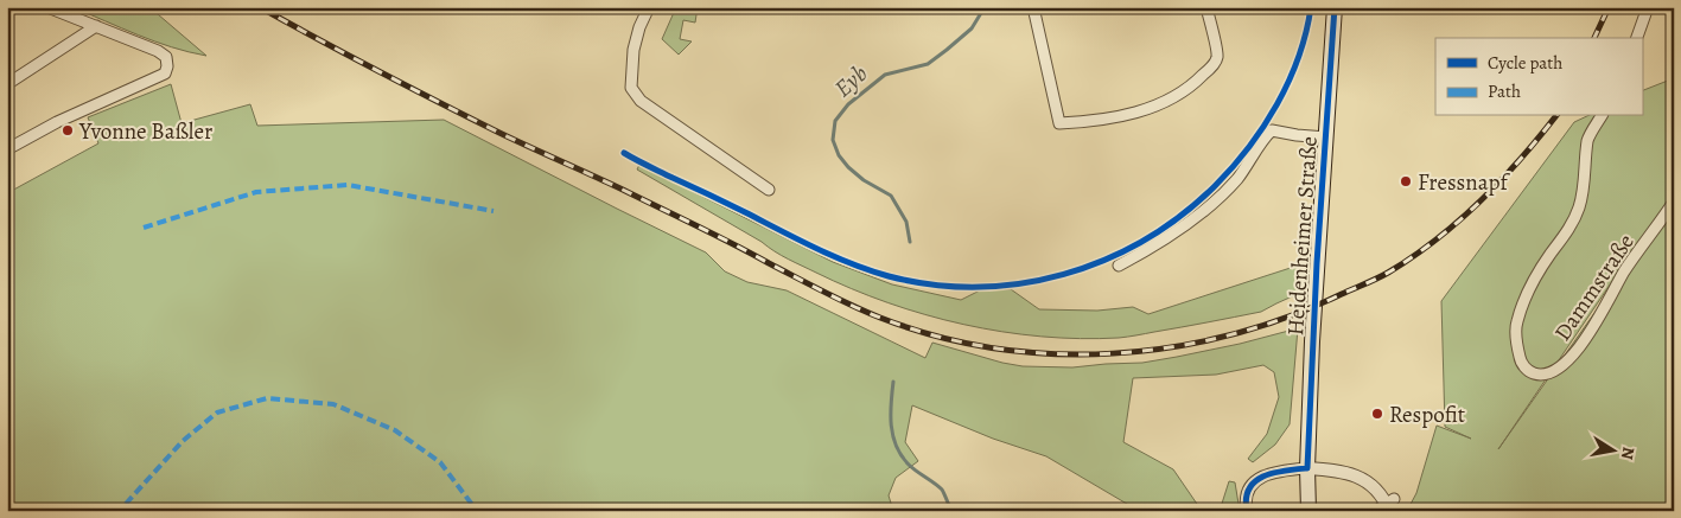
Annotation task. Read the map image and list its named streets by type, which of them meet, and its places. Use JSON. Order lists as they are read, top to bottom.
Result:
{
  "streets": {
    "main road": ["Heidenheimer Straße"],
    "street": ["Dammstraße"]
  },
  "water": ["Eyb"],
  "places": ["Yvonne Baßler", "Fressnapf", "Respofit"],
  "legend": ["Cycle path", "Path"],
  "north": "right"
}
